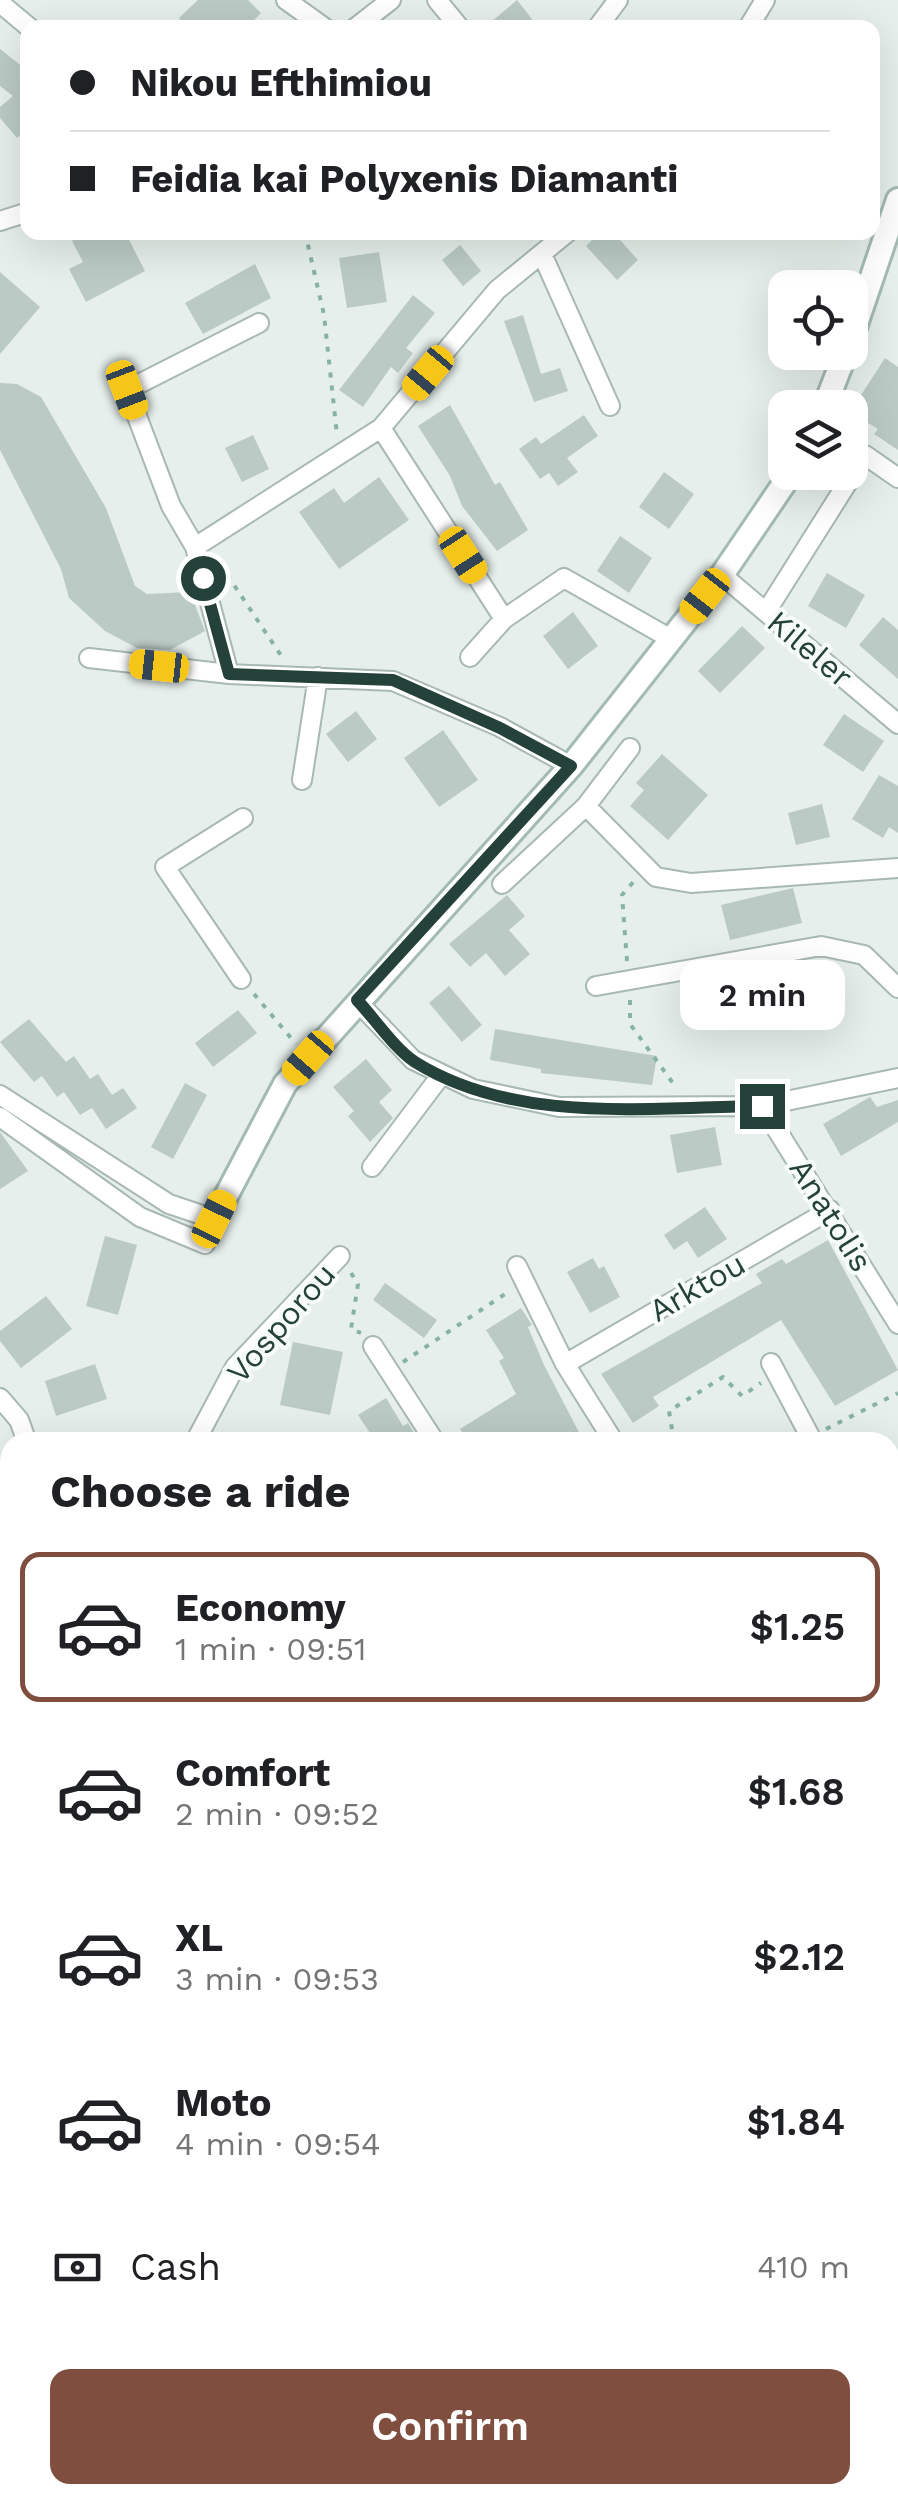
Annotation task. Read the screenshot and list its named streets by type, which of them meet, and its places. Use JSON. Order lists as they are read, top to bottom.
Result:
{
  "streets": {
    "street": [
      "Kileler",
      "Anatolis",
      "Arktou",
      "Vosporou"
    ]
  },
  "crossings": [
    ["Anatolis", "Arktou"]
  ],
  "page": {
    "banner": ["Nikou Efthimiou", "Feidia kai Polyxenis Diamanti"],
    "bubble": "2 min",
    "heading": "Choose a ride",
    "list": [
      {
        "name": "Economy",
        "note": "1 min · 09:51",
        "value": "$1.25"
      },
      {
        "name": "Comfort",
        "note": "2 min · 09:52",
        "value": "$1.68"
      },
      {
        "name": "XL",
        "note": "3 min · 09:53",
        "value": "$2.12"
      },
      {
        "name": "Moto",
        "note": "4 min · 09:54",
        "value": "$1.84"
      }
    ],
    "pay": ["Cash", "410 m"],
    "buttons": "Confirm"
  }
}
